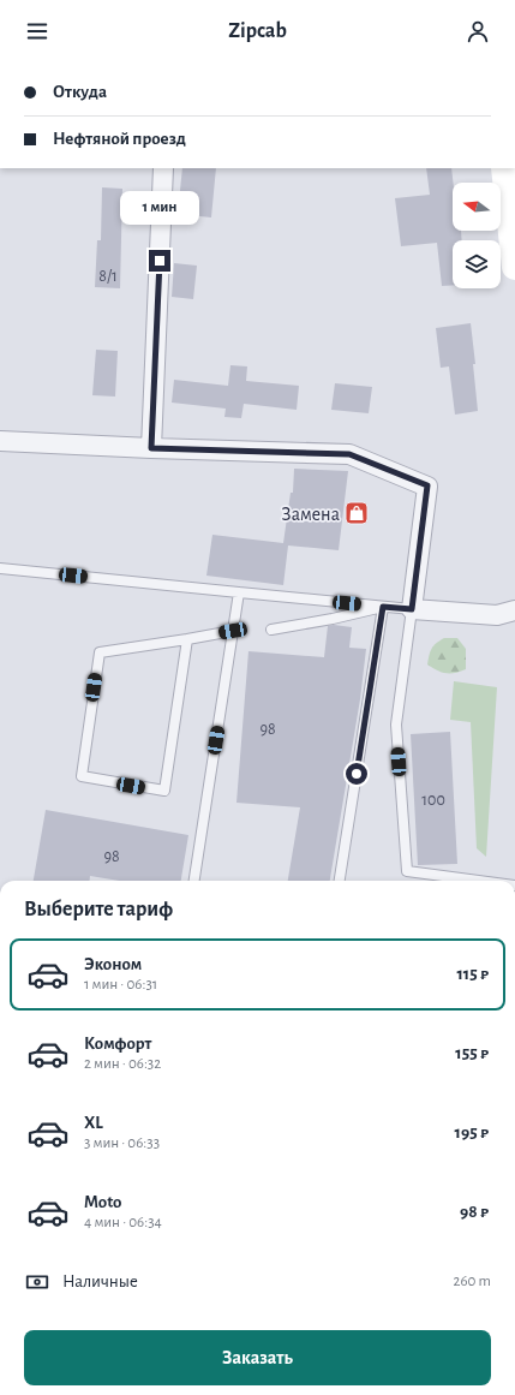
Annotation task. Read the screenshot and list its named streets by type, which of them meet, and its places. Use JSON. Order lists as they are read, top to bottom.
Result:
{
  "places": {
    "shop": ["Замена"]
  },
  "house_numbers": [
    "8/1",
    "98",
    "100",
    "98"
  ],
  "north": "left",
  "page": {
    "header": "Zipcab",
    "banner": ["Откуда", "Нефтяной проезд"],
    "bubble": "1 мин",
    "heading": "Выберите тариф",
    "list": [
      {
        "name": "Эконом",
        "note": "1 мин · 06:31",
        "value": "115 ₽"
      },
      {
        "name": "Комфорт",
        "note": "2 мин · 06:32",
        "value": "155 ₽"
      },
      {
        "name": "XL",
        "note": "3 мин · 06:33",
        "value": "195 ₽"
      },
      {
        "name": "Moto",
        "note": "4 мин · 06:34",
        "value": "98 ₽"
      }
    ],
    "pay": ["Наличные", "260 m"],
    "buttons": "Заказать"
  }
}
